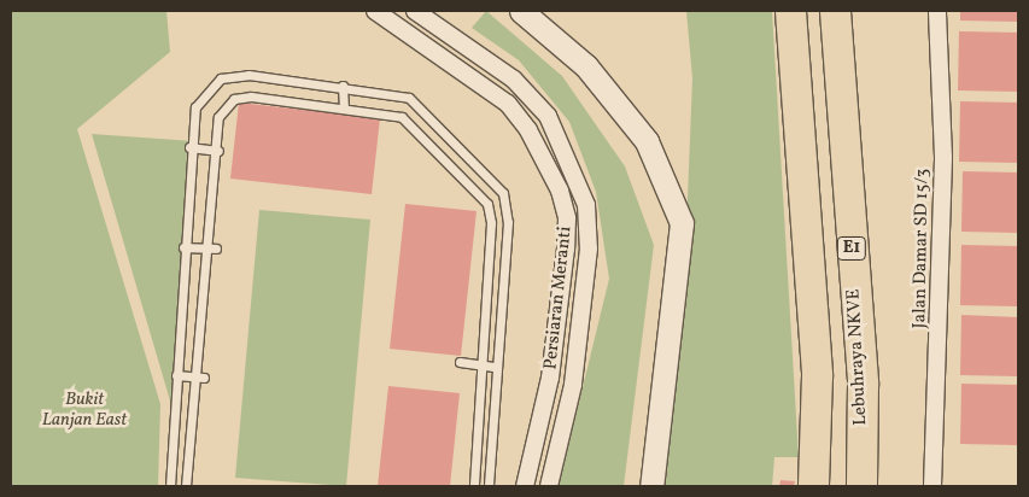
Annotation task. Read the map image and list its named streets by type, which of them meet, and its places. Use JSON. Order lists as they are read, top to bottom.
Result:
{
  "streets": {
    "highway": ["E1", "Lebuhraya NKVE"],
    "street": ["Jalan Damar SD 15/3", "Persiaran Meranti"]
  },
  "parks": ["Bukit Lanjan East"]
}
